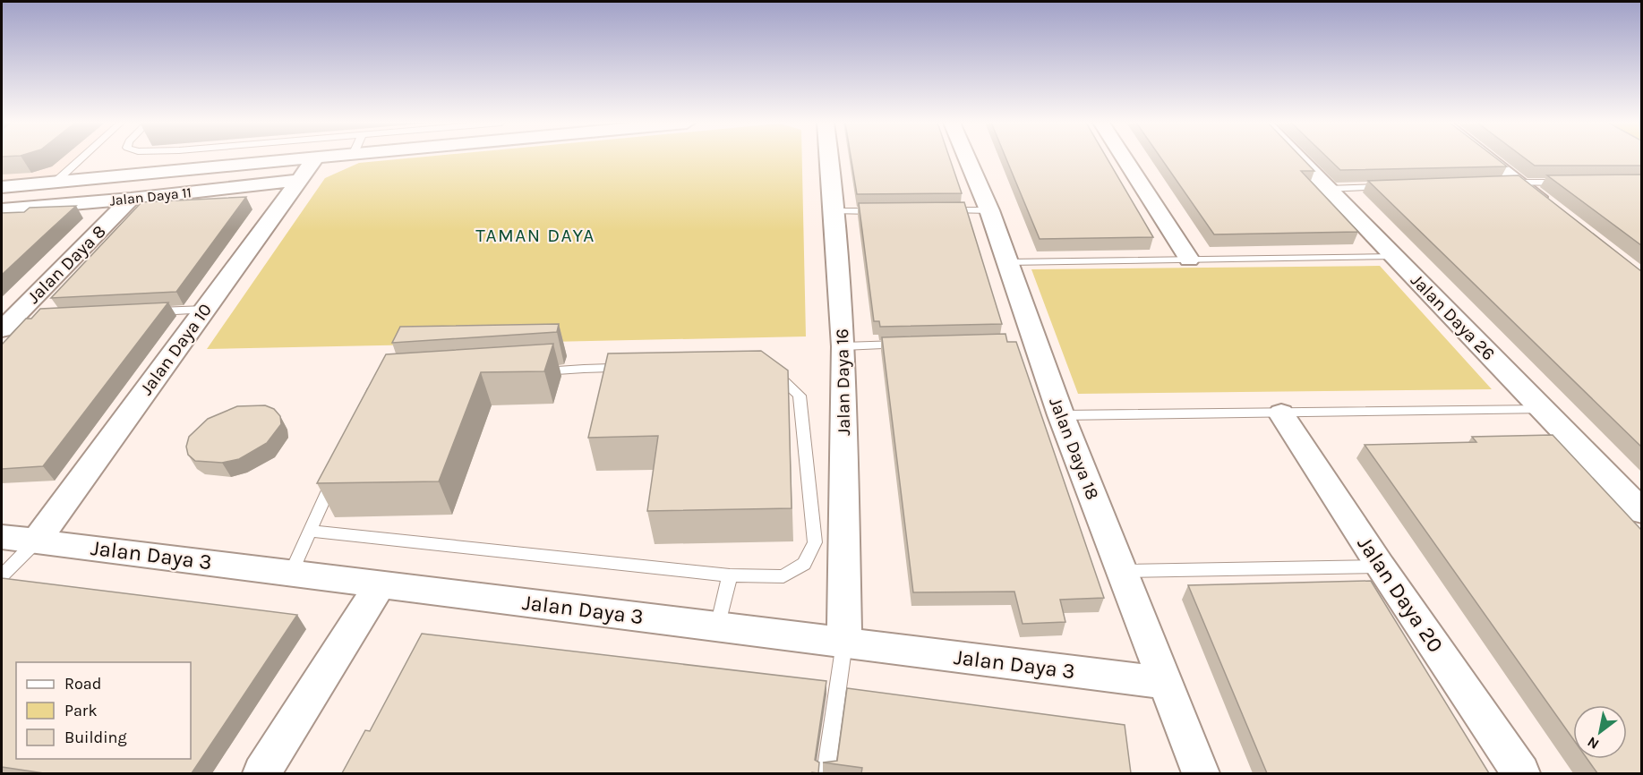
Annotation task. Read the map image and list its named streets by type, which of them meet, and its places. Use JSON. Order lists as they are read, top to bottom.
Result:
{
  "streets": {
    "street": [
      "Jalan Daya 11",
      "Jalan Daya 8",
      "Jalan Daya 26",
      "Jalan Daya 10",
      "Jalan Daya 16",
      "Jalan Daya 18",
      "Jalan Daya 3",
      "Jalan Daya 20"
    ]
  },
  "crossings": [
    ["Jalan Daya 11", "Jalan Daya 8"],
    ["Jalan Daya 11", "Jalan Daya 10"],
    ["Jalan Daya 10", "Jalan Daya 3"],
    ["Jalan Daya 16", "Jalan Daya 3"],
    ["Jalan Daya 18", "Jalan Daya 3"]
  ],
  "districts": ["TAMAN DAYA"],
  "legend": ["Road", "Park", "Building"],
  "north": "bottom left"
}
